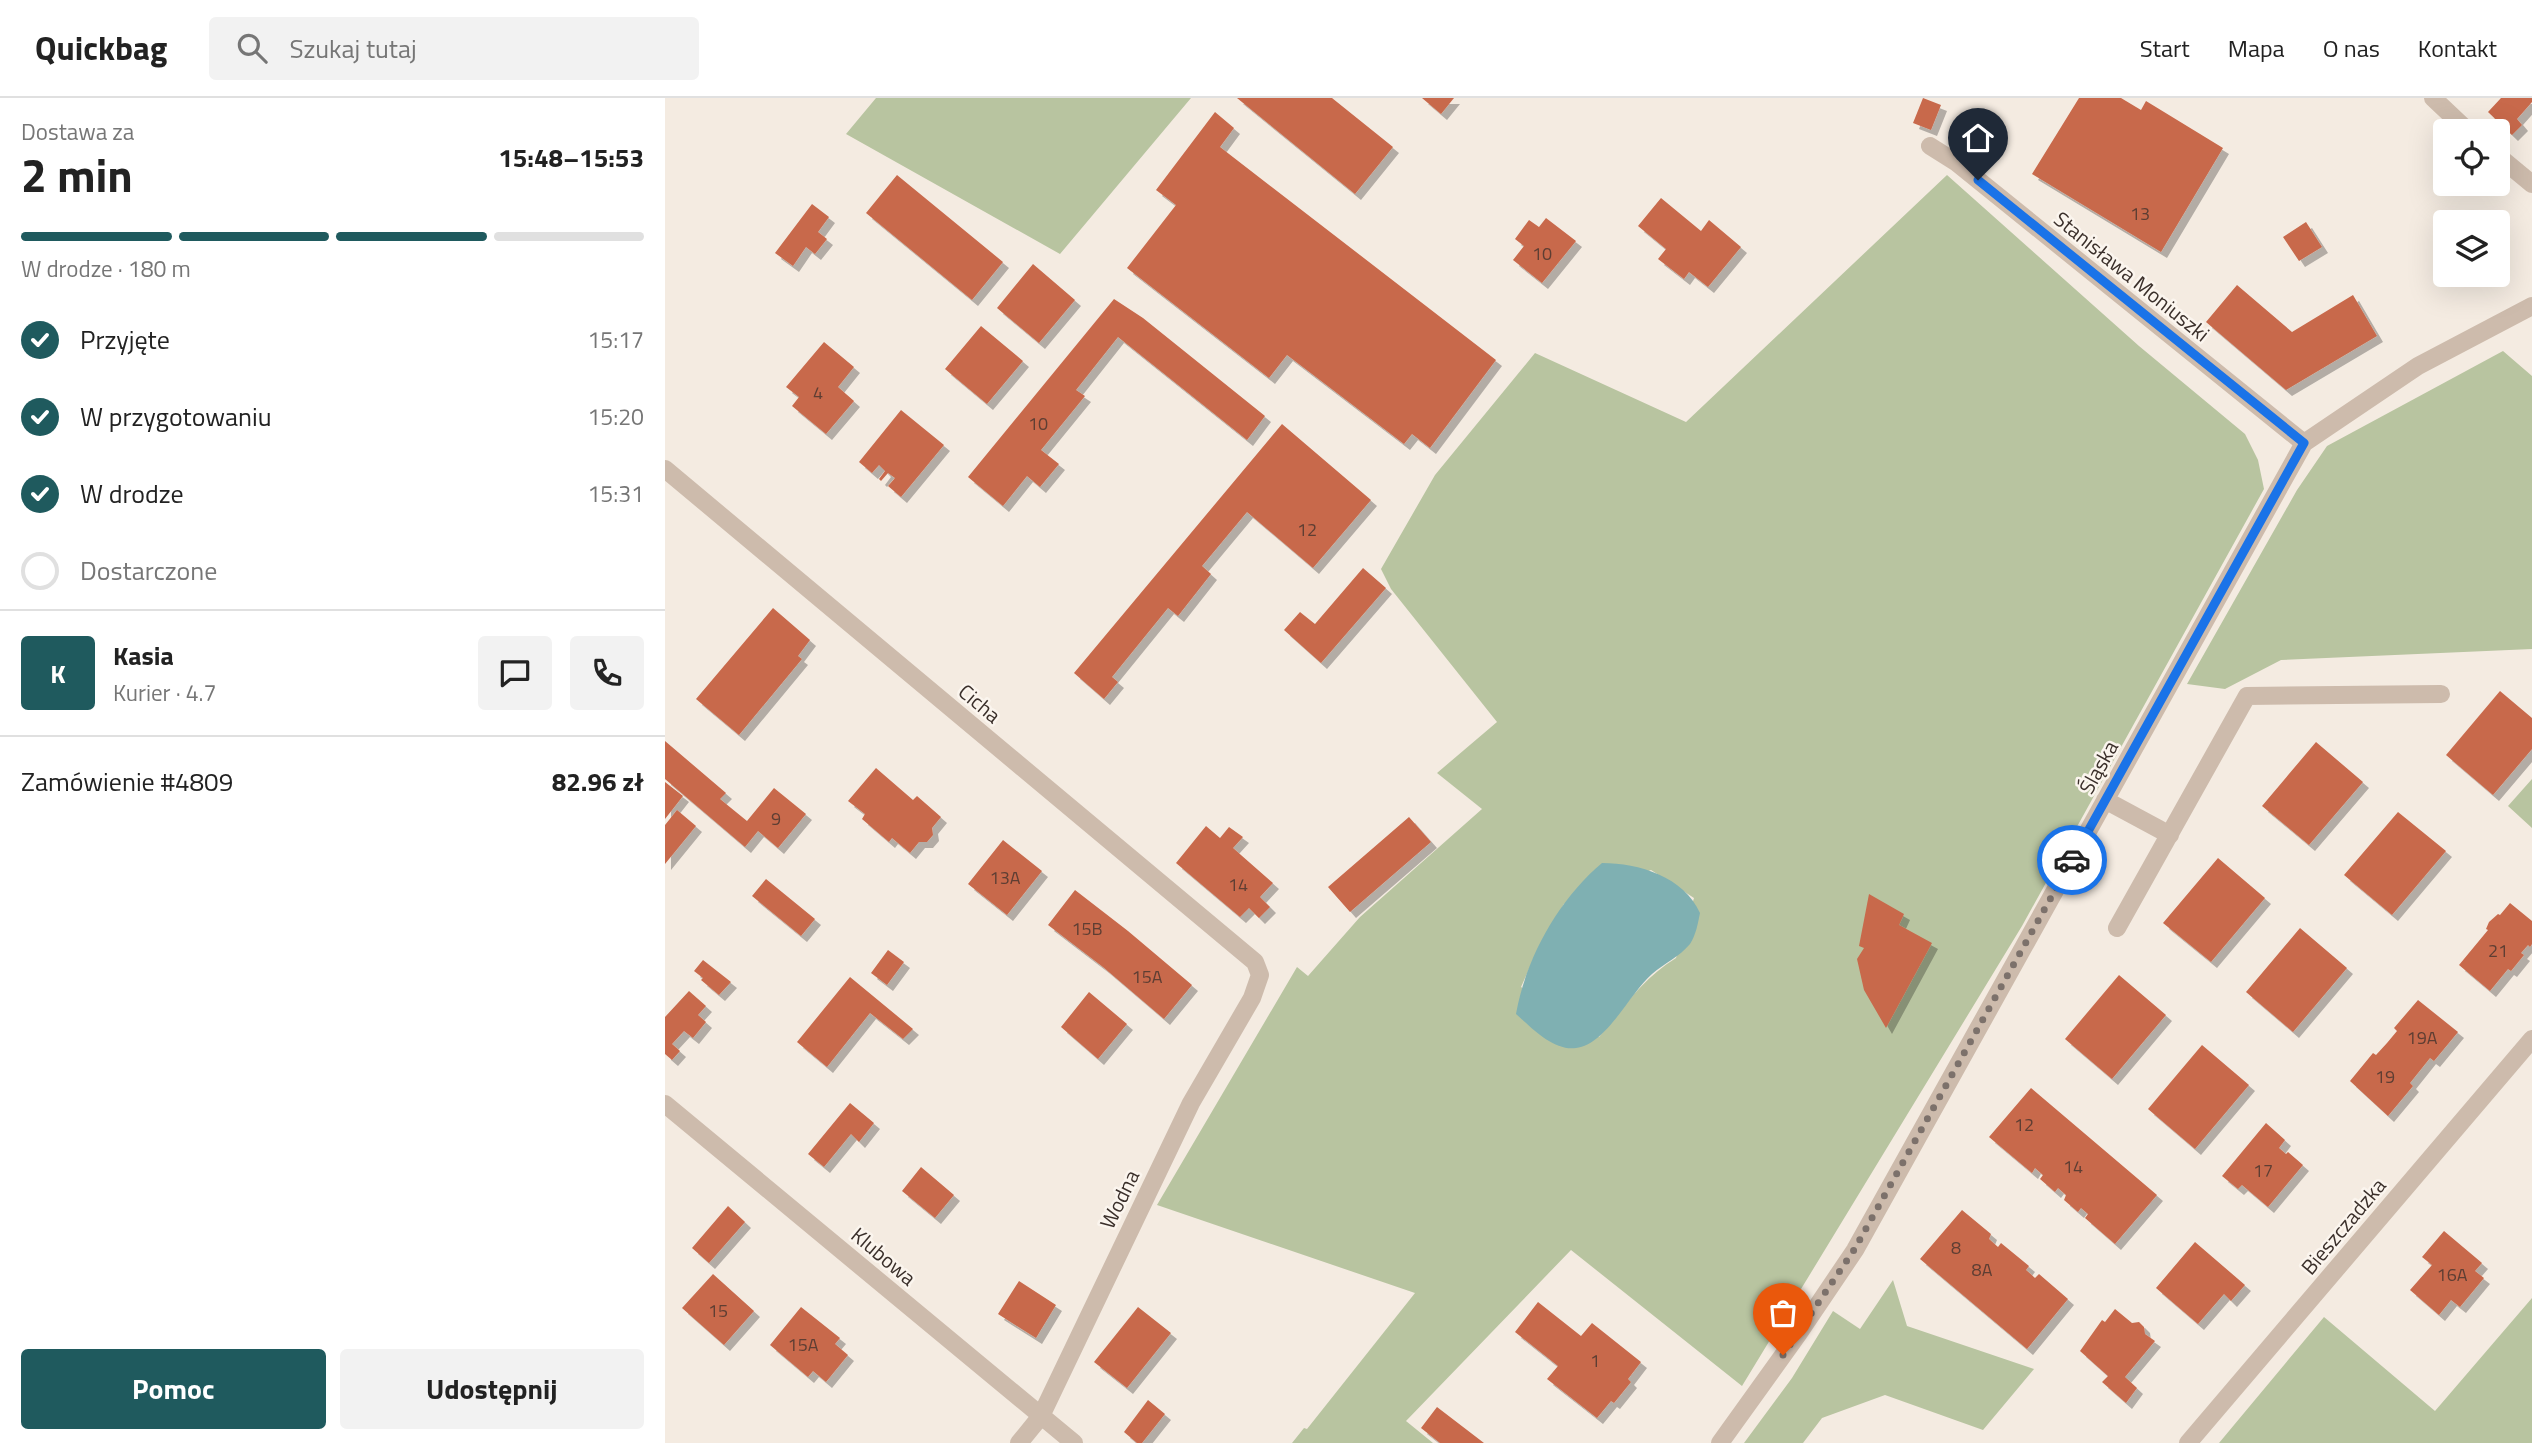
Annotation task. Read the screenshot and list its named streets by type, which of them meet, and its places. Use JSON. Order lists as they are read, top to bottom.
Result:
{
  "streets": {
    "street": [
      "Stanisława Moniuszki",
      "Cicha",
      "Śląska",
      "Wodna",
      "Bieszczadzka",
      "Klubowa"
    ]
  },
  "crossings": [
    ["Stanisława Moniuszki", "Śląska"],
    ["Cicha", "Wodna"],
    ["Wodna", "Klubowa"]
  ],
  "house_numbers": [
    "13",
    "10",
    "4",
    "10",
    "12",
    "9",
    "13A",
    "14",
    "15B",
    "21",
    "15A",
    "19A",
    "19",
    "12",
    "14",
    "17",
    "8",
    "8A",
    "16A",
    "15",
    "15A",
    "1"
  ],
  "page": {
    "header": "Quickbag",
    "search": "Szukaj tutaj",
    "nav": [
      "Start",
      "Mapa",
      "O nas",
      "Kontakt"
    ],
    "heading": ["2 min", "Dostawa za", "15:48–15:53"],
    "panel": [
      "Kasia",
      "Kurier · 4.7",
      "Zamówienie #4809",
      "82.96 zł"
    ],
    "bar": "W drodze · 180 m",
    "list": [
      ["Przyjęte", "15:17"],
      ["W przygotowaniu", "15:20"],
      ["W drodze", "15:31"],
      "Dostarczone"
    ],
    "round": "K",
    "buttons": ["Pomoc", "Udostępnij"]
  }
}
